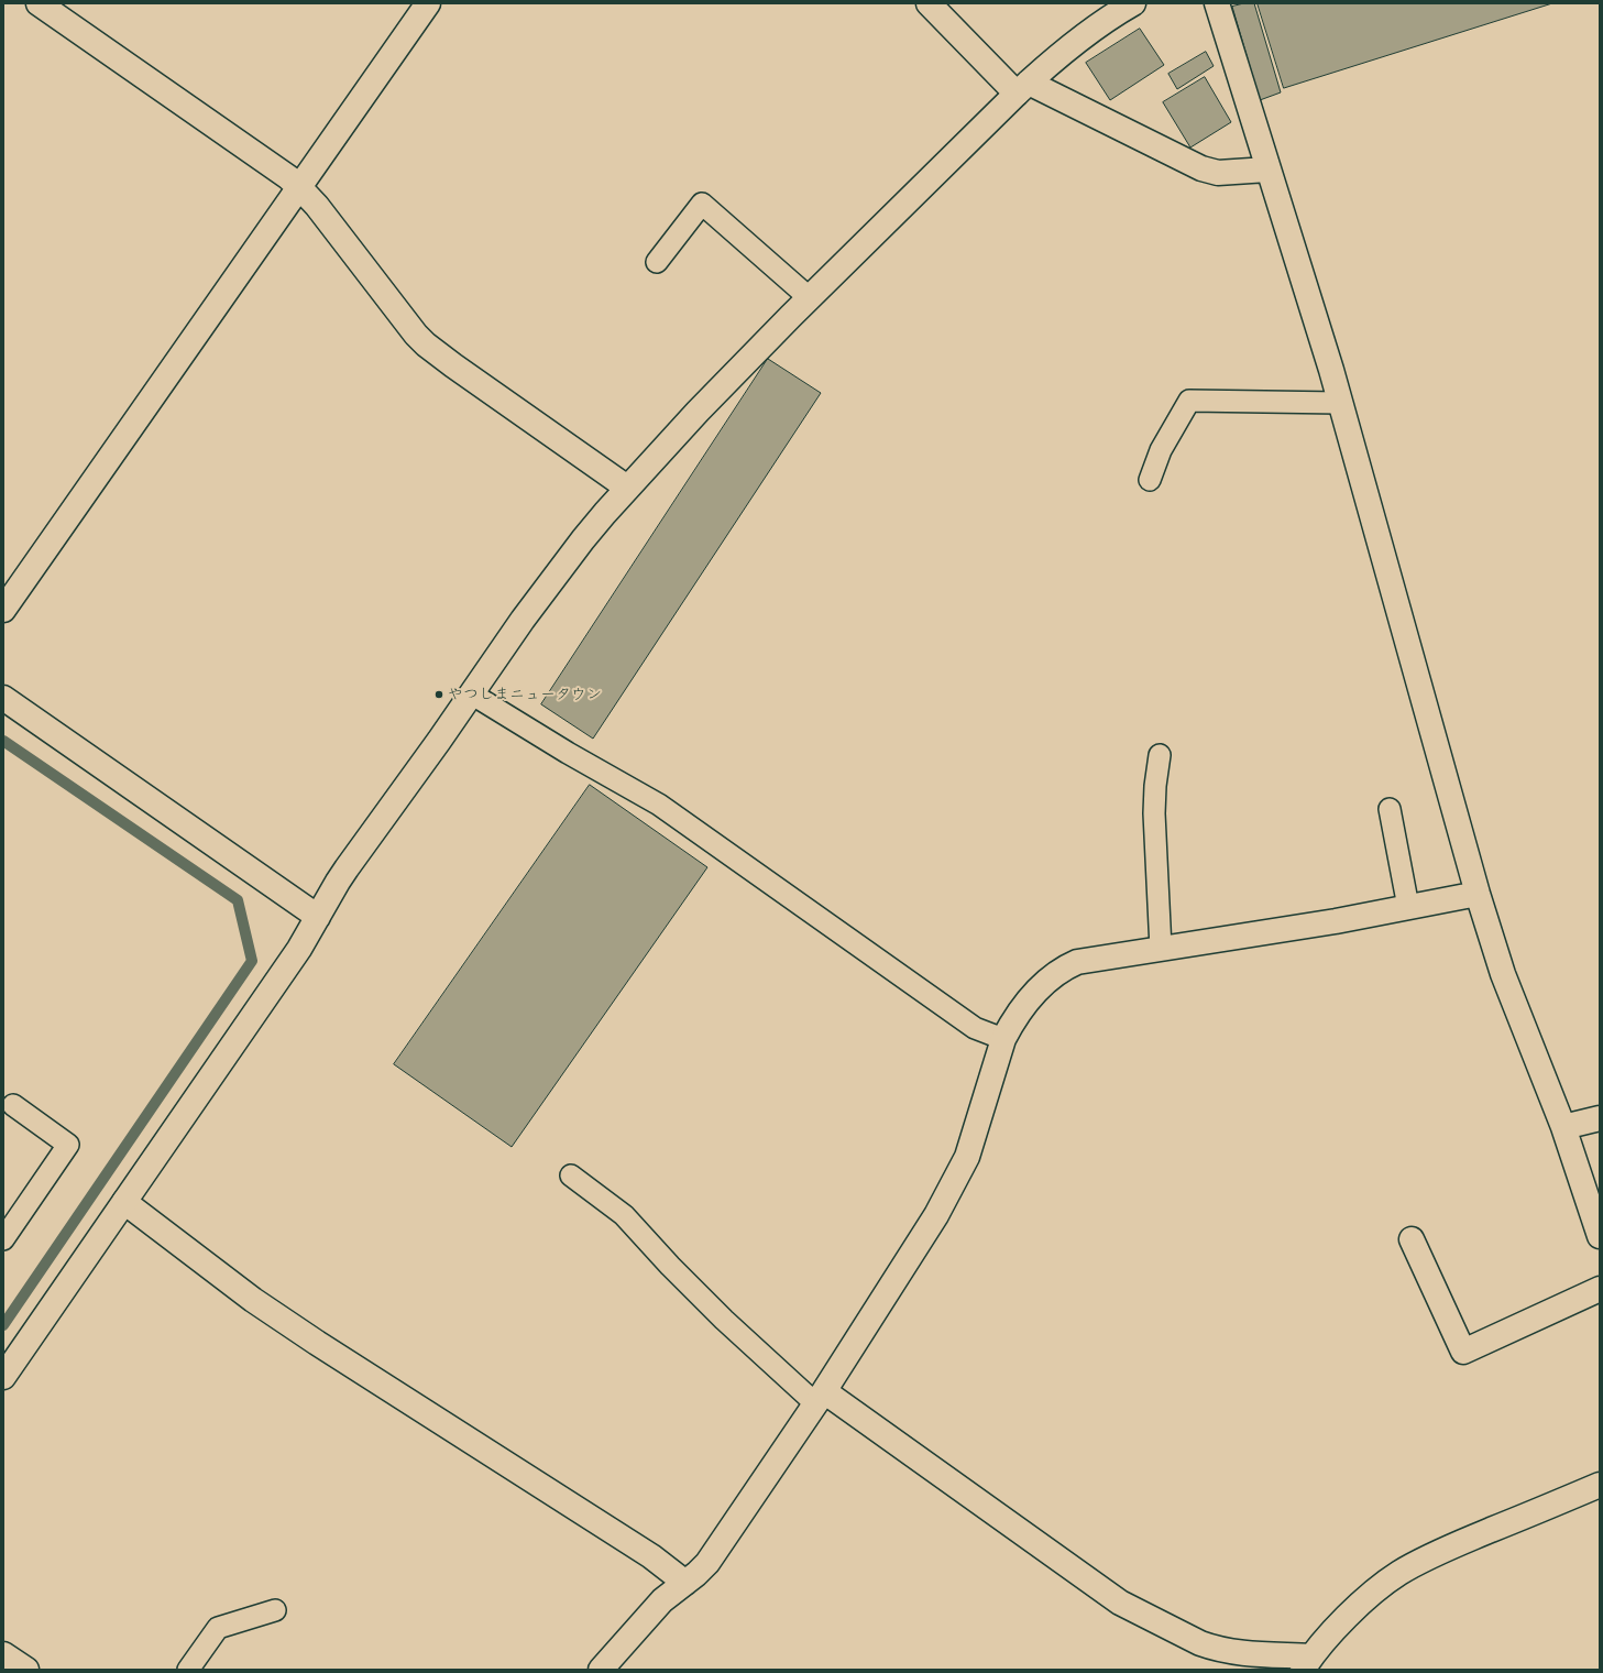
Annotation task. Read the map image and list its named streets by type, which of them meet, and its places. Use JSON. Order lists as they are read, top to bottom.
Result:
{
  "places": ["やつしまニュータウン"]
}
